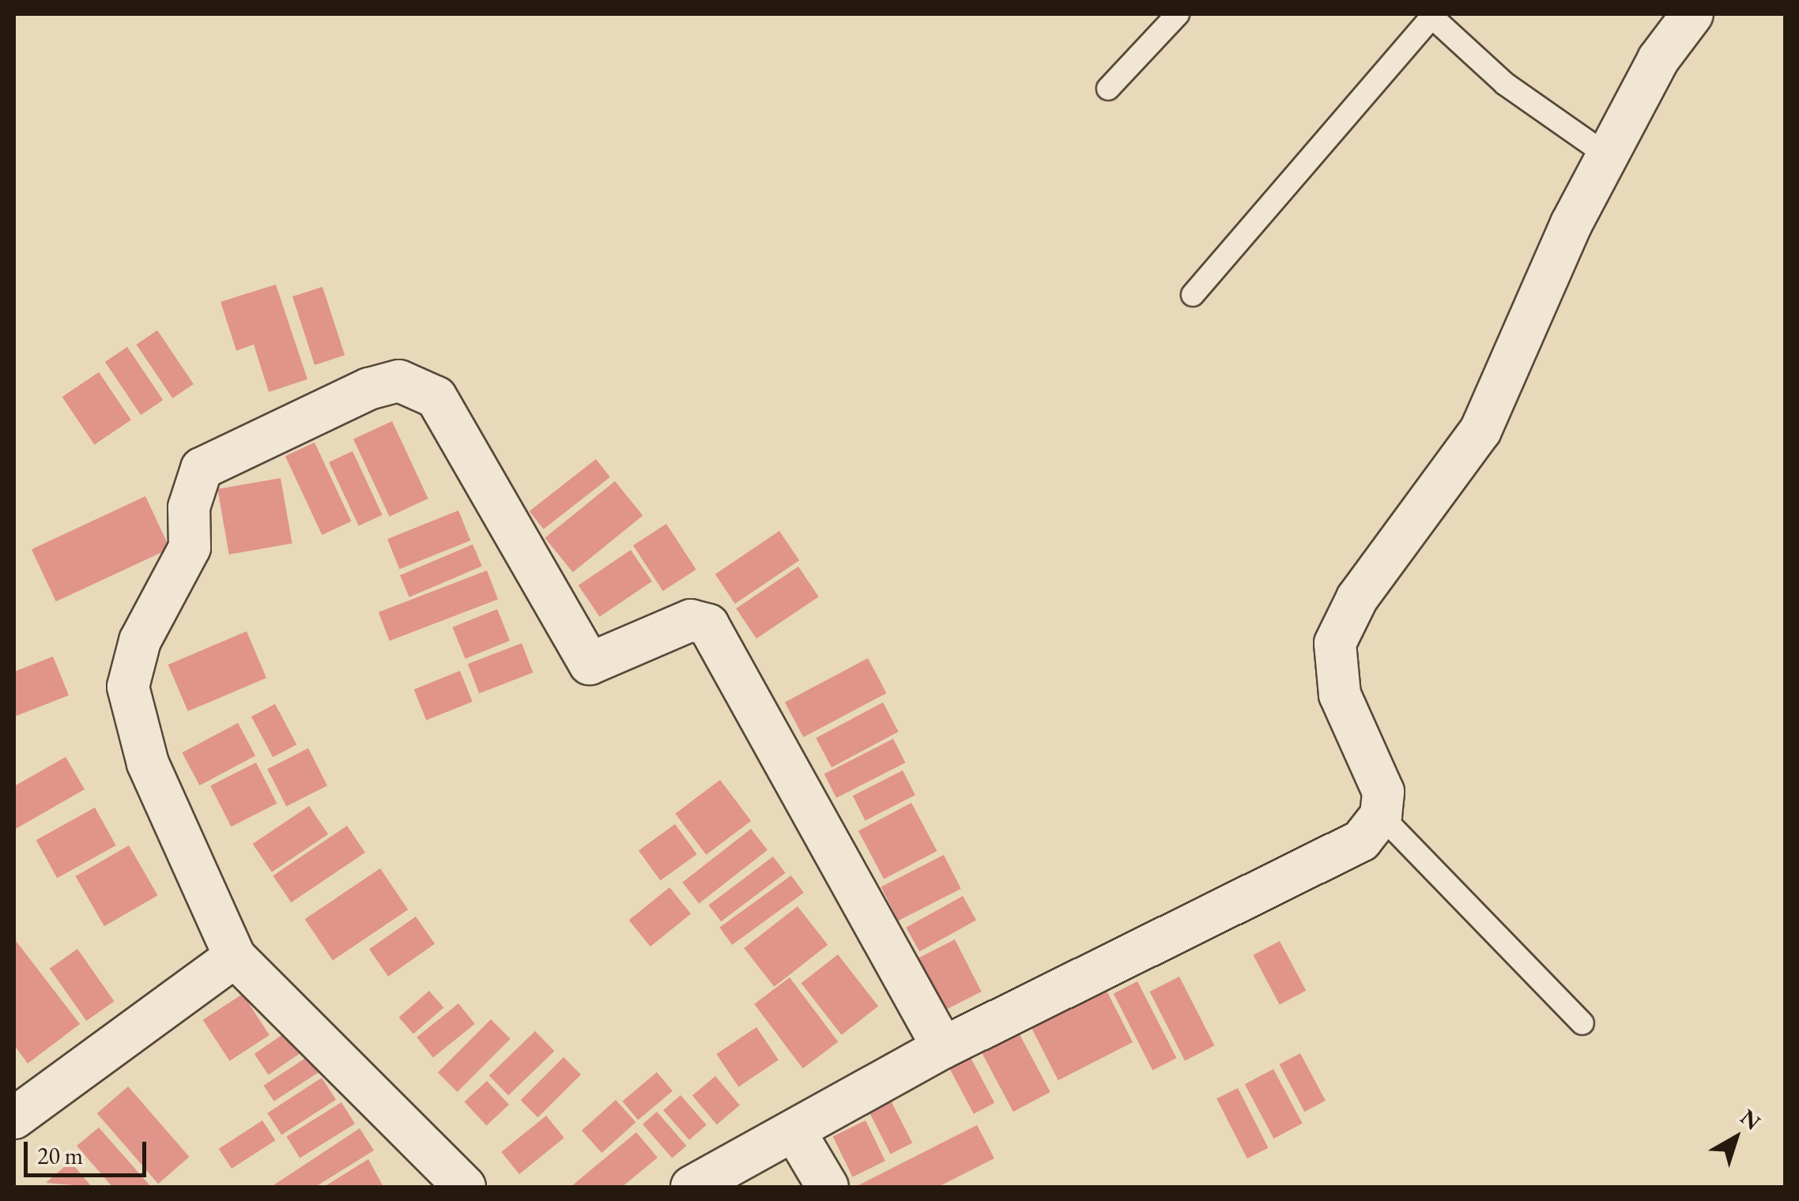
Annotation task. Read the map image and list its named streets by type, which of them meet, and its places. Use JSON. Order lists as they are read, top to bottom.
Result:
{
  "scale_bar": "20 m",
  "north": "top right"
}
